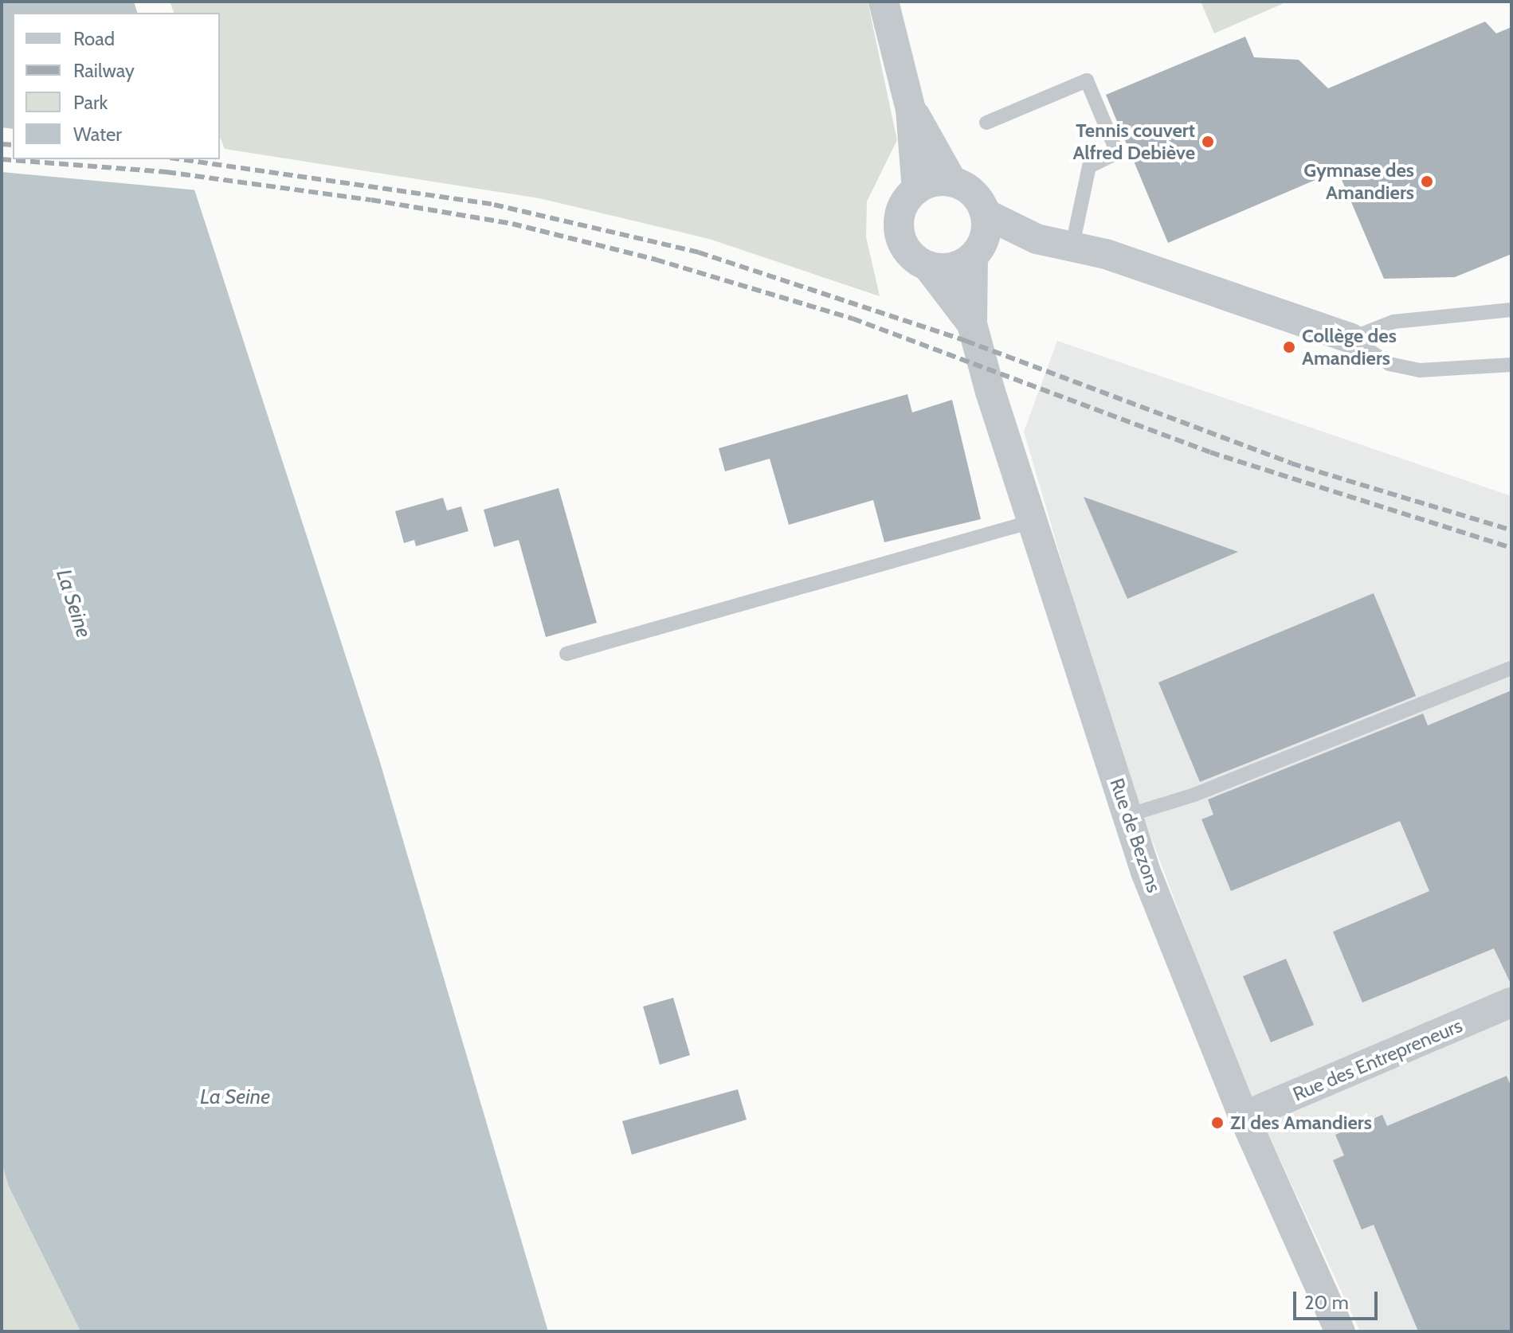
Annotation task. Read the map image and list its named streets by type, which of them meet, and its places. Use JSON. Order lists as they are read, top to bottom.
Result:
{
  "streets": {
    "street": ["Rue de Bezons", "Rue des Entrepreneurs"]
  },
  "crossings": [
    ["Rue de Bezons", "Rue des Entrepreneurs"]
  ],
  "water": ["La Seine"],
  "places": [
    "Tennis couvert Alfred Debiève",
    "Gymnase des Amandiers",
    "Collège des Amandiers",
    "ZI des Amandiers"
  ],
  "legend": [
    "Road",
    "Railway",
    "Park",
    "Water"
  ],
  "scale_bar": "20 m"
}
